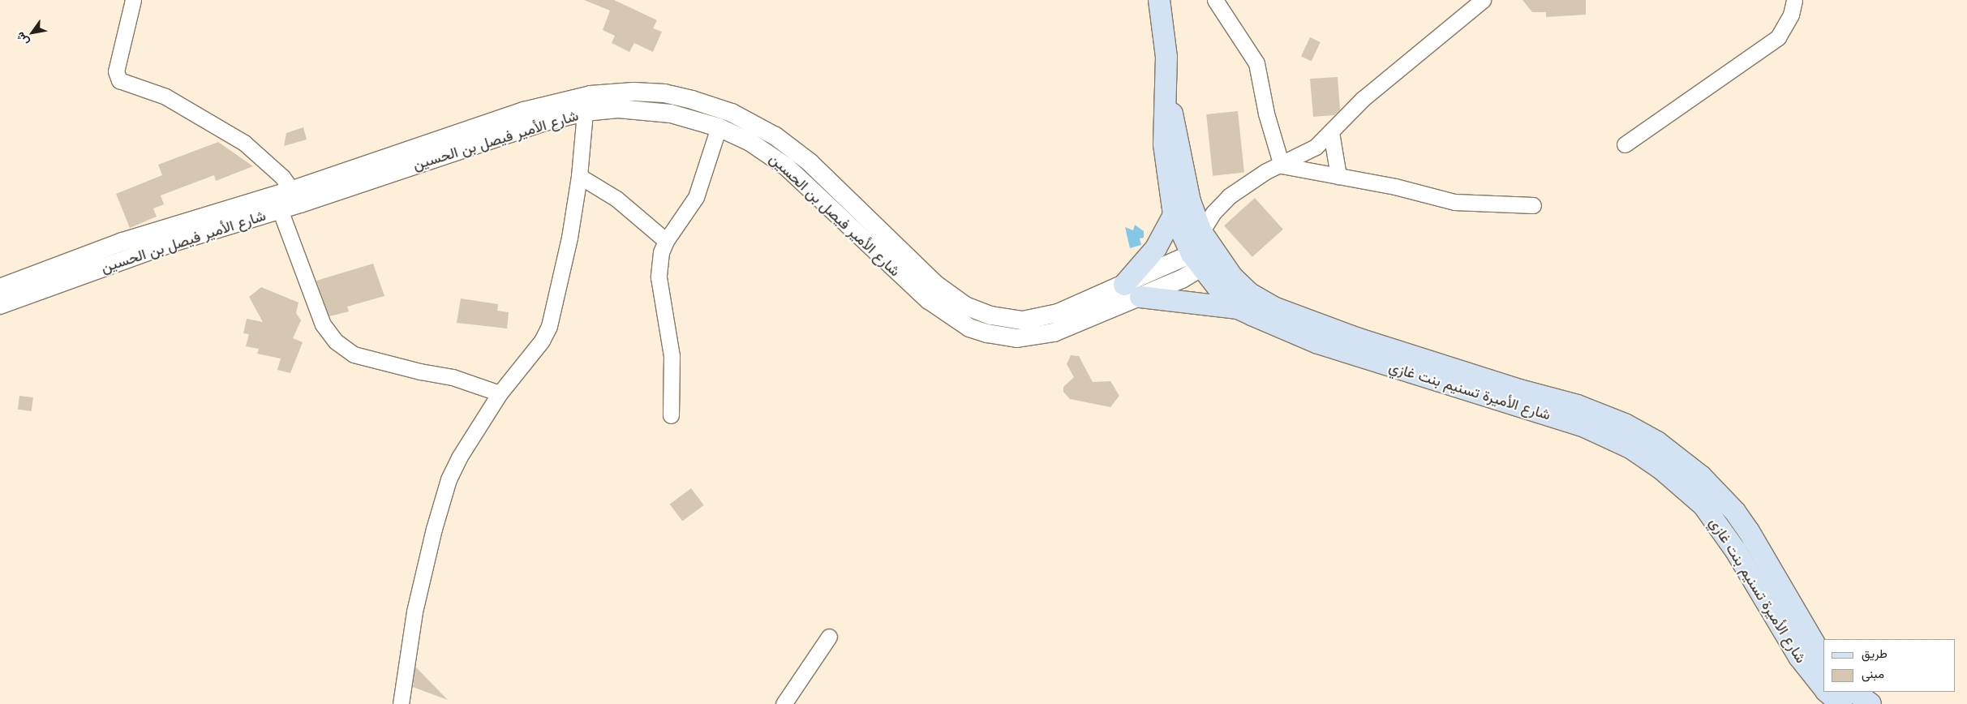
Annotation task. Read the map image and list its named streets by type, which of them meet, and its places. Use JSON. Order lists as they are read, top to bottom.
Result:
{
  "streets": {
    "main road": ["شارع الأميرة تسنيم بنت غازي"],
    "street": ["شارع الأمير فيصل بن الحسين"]
  },
  "crossings": [
    ["شارع الأمير فيصل بن الحسين", "شارع الأميرة تسنيم بنت غازي"]
  ],
  "legend": ["طريق", "مبنى"],
  "north": "bottom left"
}
